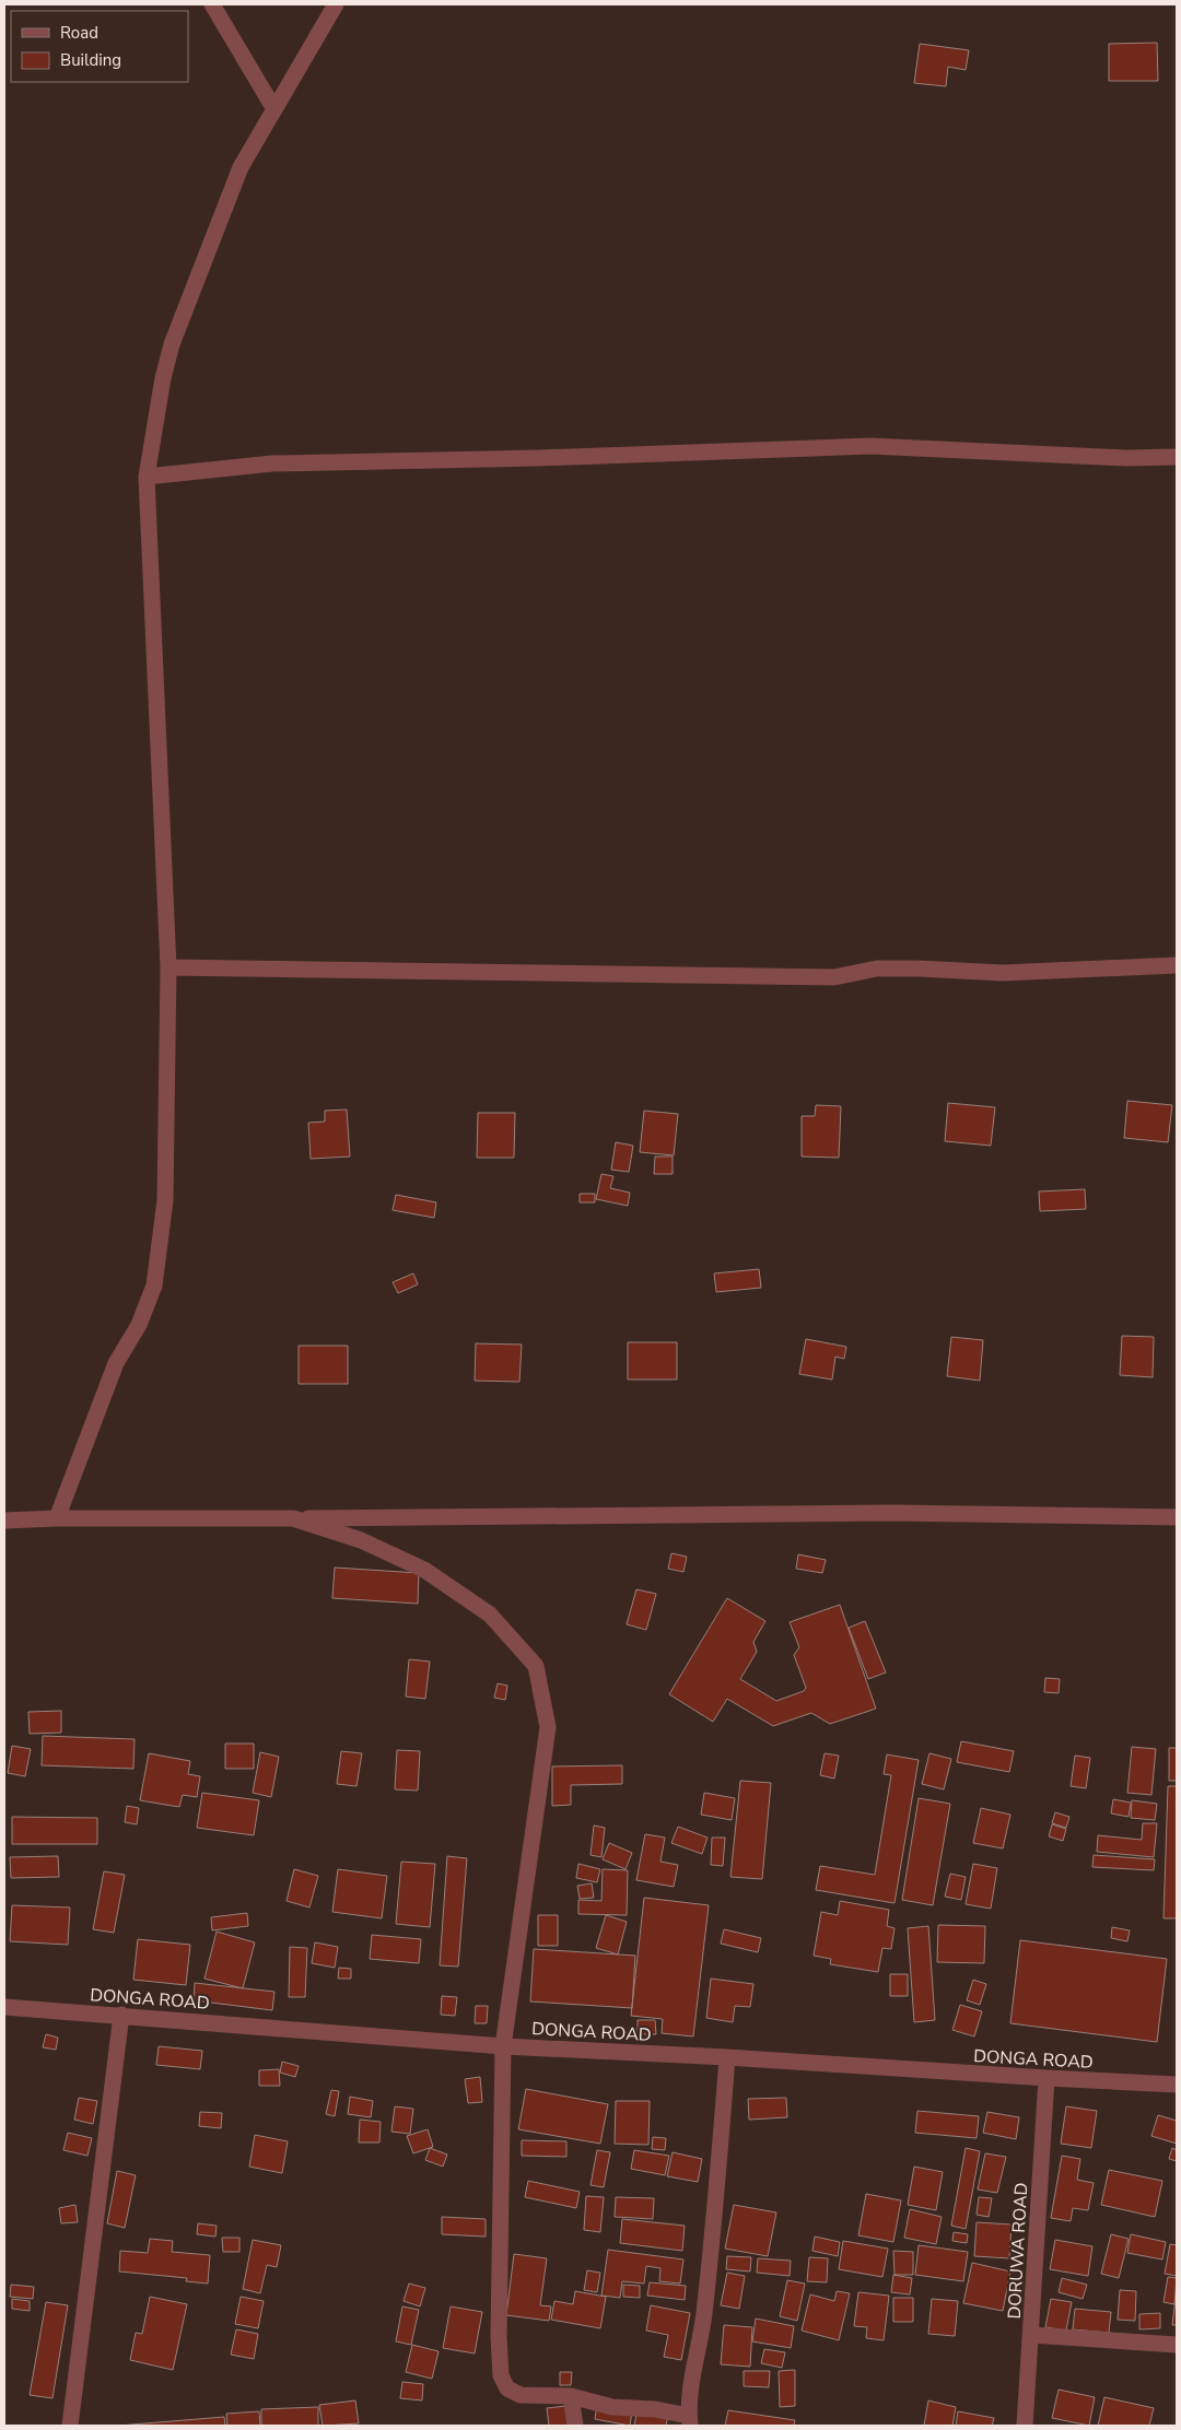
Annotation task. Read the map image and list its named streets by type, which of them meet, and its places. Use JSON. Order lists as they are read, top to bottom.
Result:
{
  "streets": {
    "street": ["DONGA ROAD", "DORUWA ROAD"]
  },
  "crossings": [
    ["DONGA ROAD", "DORUWA ROAD"]
  ],
  "legend": ["Road", "Building"]
}
